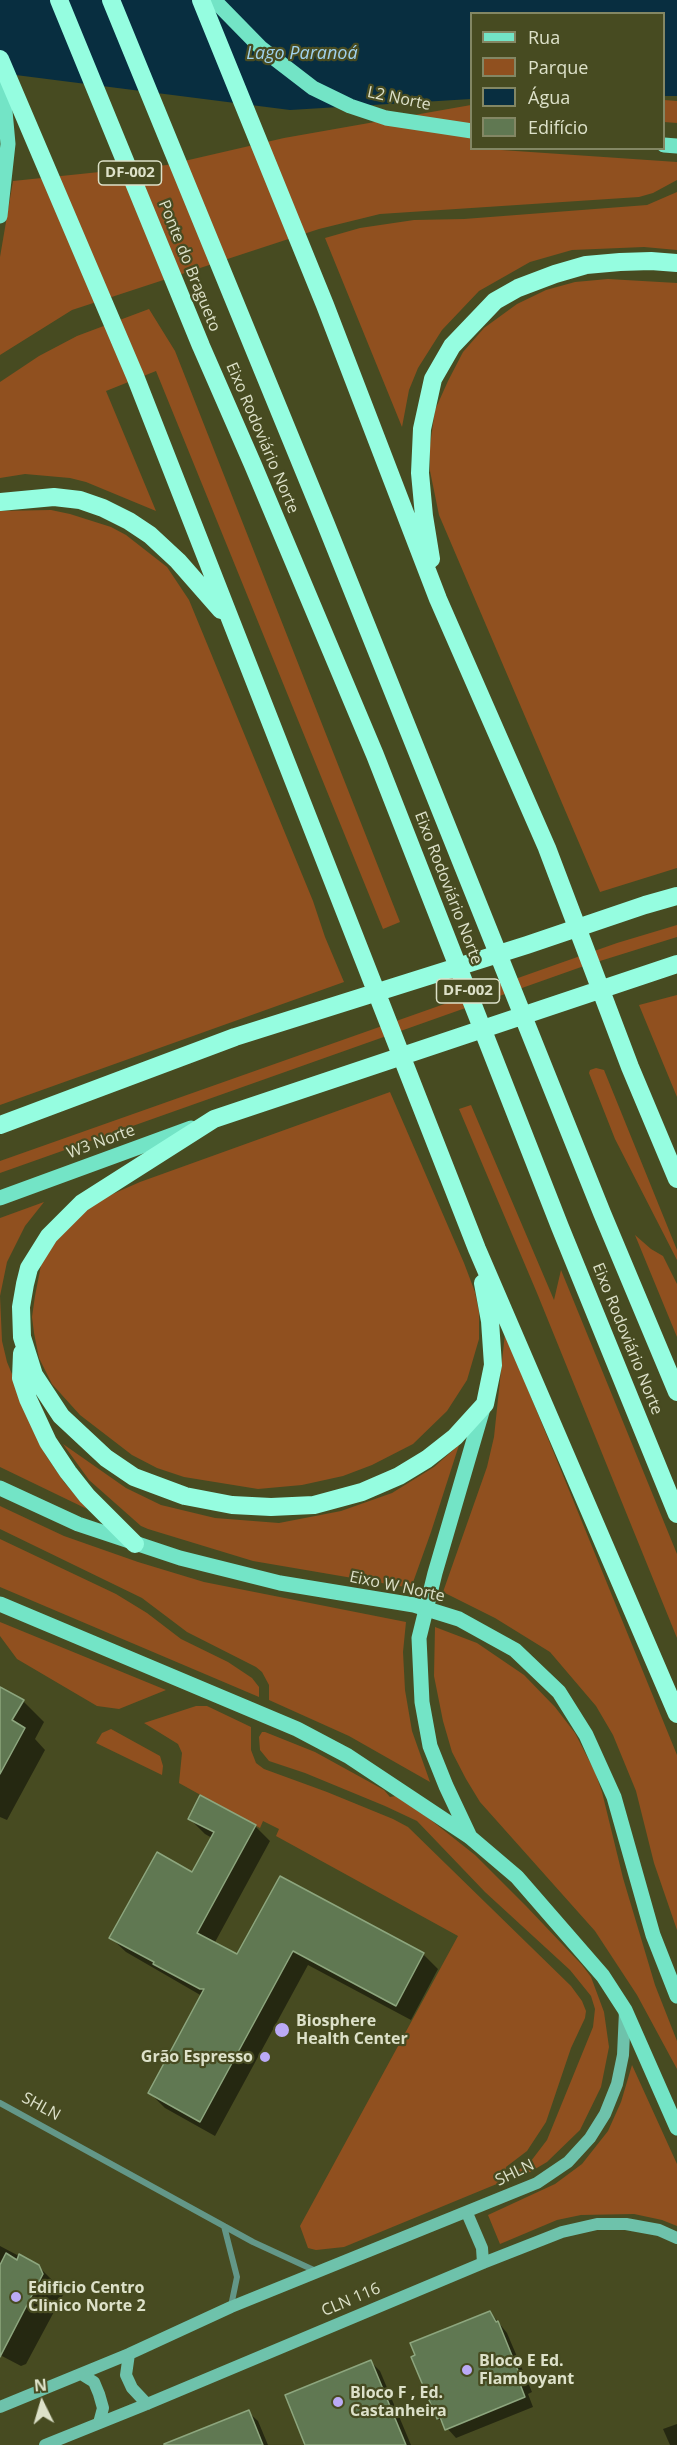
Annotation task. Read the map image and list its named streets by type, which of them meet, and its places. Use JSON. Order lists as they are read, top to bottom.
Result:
{
  "streets": {
    "highway": ["DF-002", "Ponte do Bragueto", "Eixo Rodoviário Norte"],
    "main road": [
      "L2 Norte",
      "W3 Norte",
      "Eixo W Norte",
      "SHLN",
      "CLN 116"
    ]
  },
  "crossings": [
    ["Ponte do Bragueto", "Eixo Rodoviário Norte"]
  ],
  "water": ["Lago Paranoá"],
  "places": [
    "Biosphere Health Center",
    "Grão Espresso",
    "Edificio Centro Clinico Norte 2",
    "Bloco E Ed. Flamboyant",
    "Bloco F , Ed. Castanheira"
  ],
  "legend": [
    "Rua",
    "Parque",
    "Água",
    "Edifício"
  ],
  "north": "top"
}
